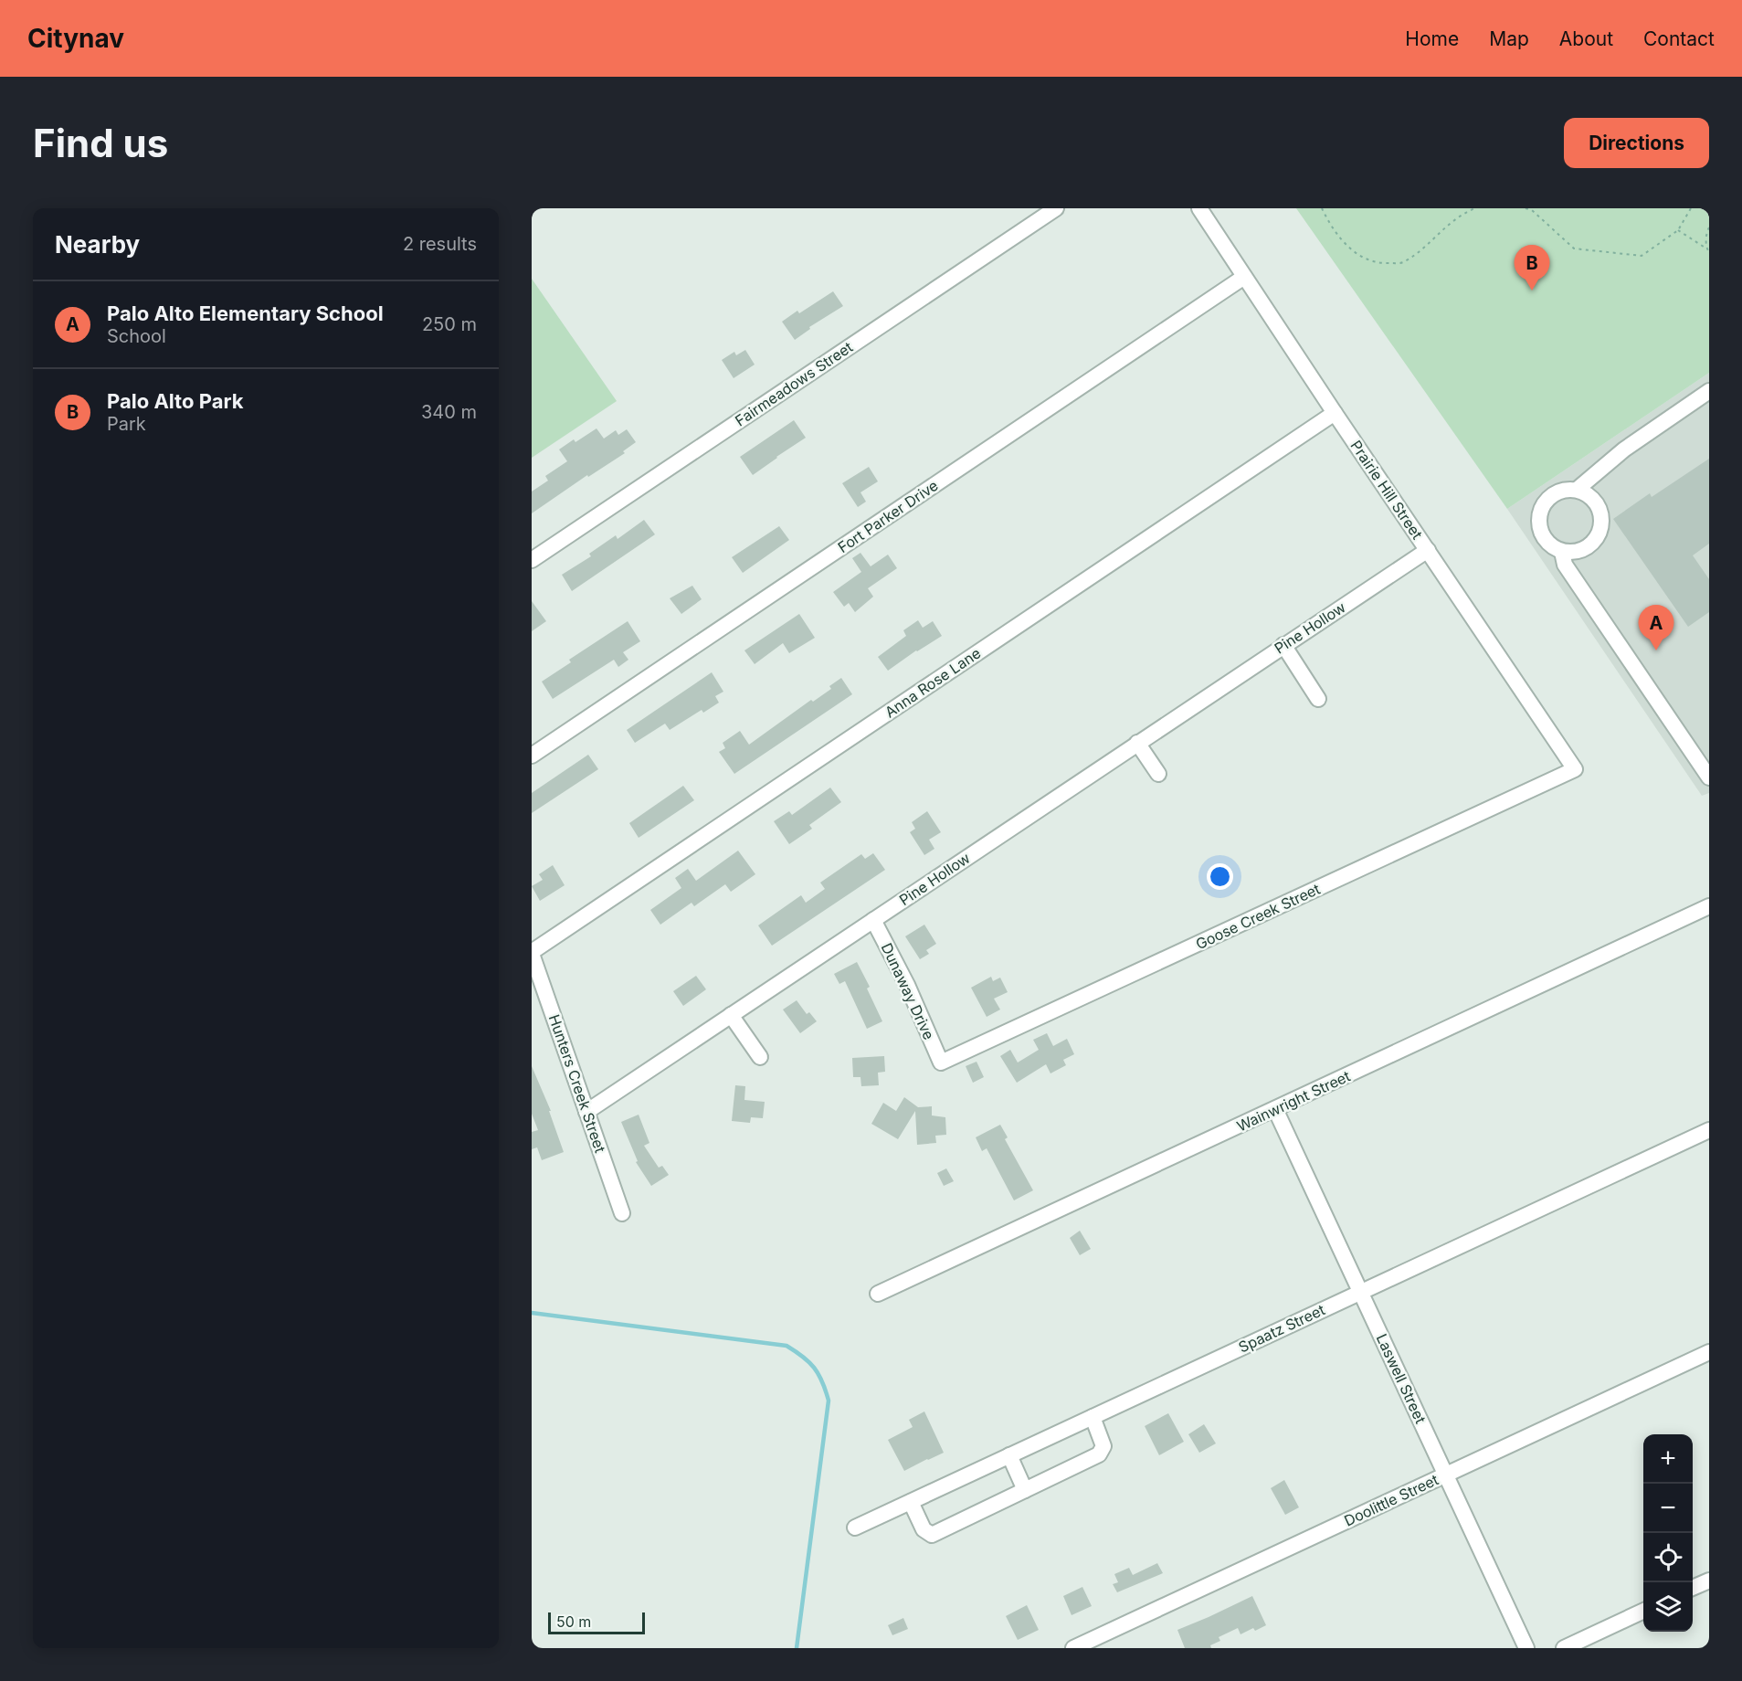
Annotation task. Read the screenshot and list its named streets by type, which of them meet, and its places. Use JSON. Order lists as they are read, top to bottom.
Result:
{
  "streets": {
    "street": [
      "Fairmeadows Street",
      "Prairie Hill Street",
      "Fort Parker Drive",
      "Pine Hollow",
      "Anna Rose Lane",
      "Goose Creek Street",
      "Dunaway Drive",
      "Hunters Creek Street",
      "Wainwright Street",
      "Spaatz Street",
      "Laswell Street",
      "Doolittle Street"
    ]
  },
  "crossings": [
    ["Prairie Hill Street", "Fort Parker Drive"],
    ["Prairie Hill Street", "Pine Hollow"],
    ["Prairie Hill Street", "Anna Rose Lane"],
    ["Prairie Hill Street", "Goose Creek Street"],
    ["Pine Hollow", "Dunaway Drive"],
    ["Pine Hollow", "Hunters Creek Street"],
    ["Anna Rose Lane", "Hunters Creek Street"],
    ["Goose Creek Street", "Dunaway Drive"],
    ["Wainwright Street", "Laswell Street"],
    ["Spaatz Street", "Laswell Street"],
    ["Laswell Street", "Doolittle Street"]
  ],
  "scale_bar": "50 m",
  "page": {
    "header": "Citynav",
    "nav": [
      "Home",
      "Map",
      "About",
      "Contact"
    ],
    "buttons": "Directions",
    "title": "Find us",
    "heading": ["Nearby", "2 results"],
    "pins": ["B", "A"],
    "list": [
      {
        "mark": "A",
        "name": "Palo Alto Elementary School",
        "note": "School",
        "value": "250 m"
      },
      {
        "mark": "B",
        "name": "Palo Alto Park",
        "note": "Park",
        "value": "340 m"
      }
    ],
    "map_buttons": ["+", "−"],
    "scale": "50 m"
  }
}
